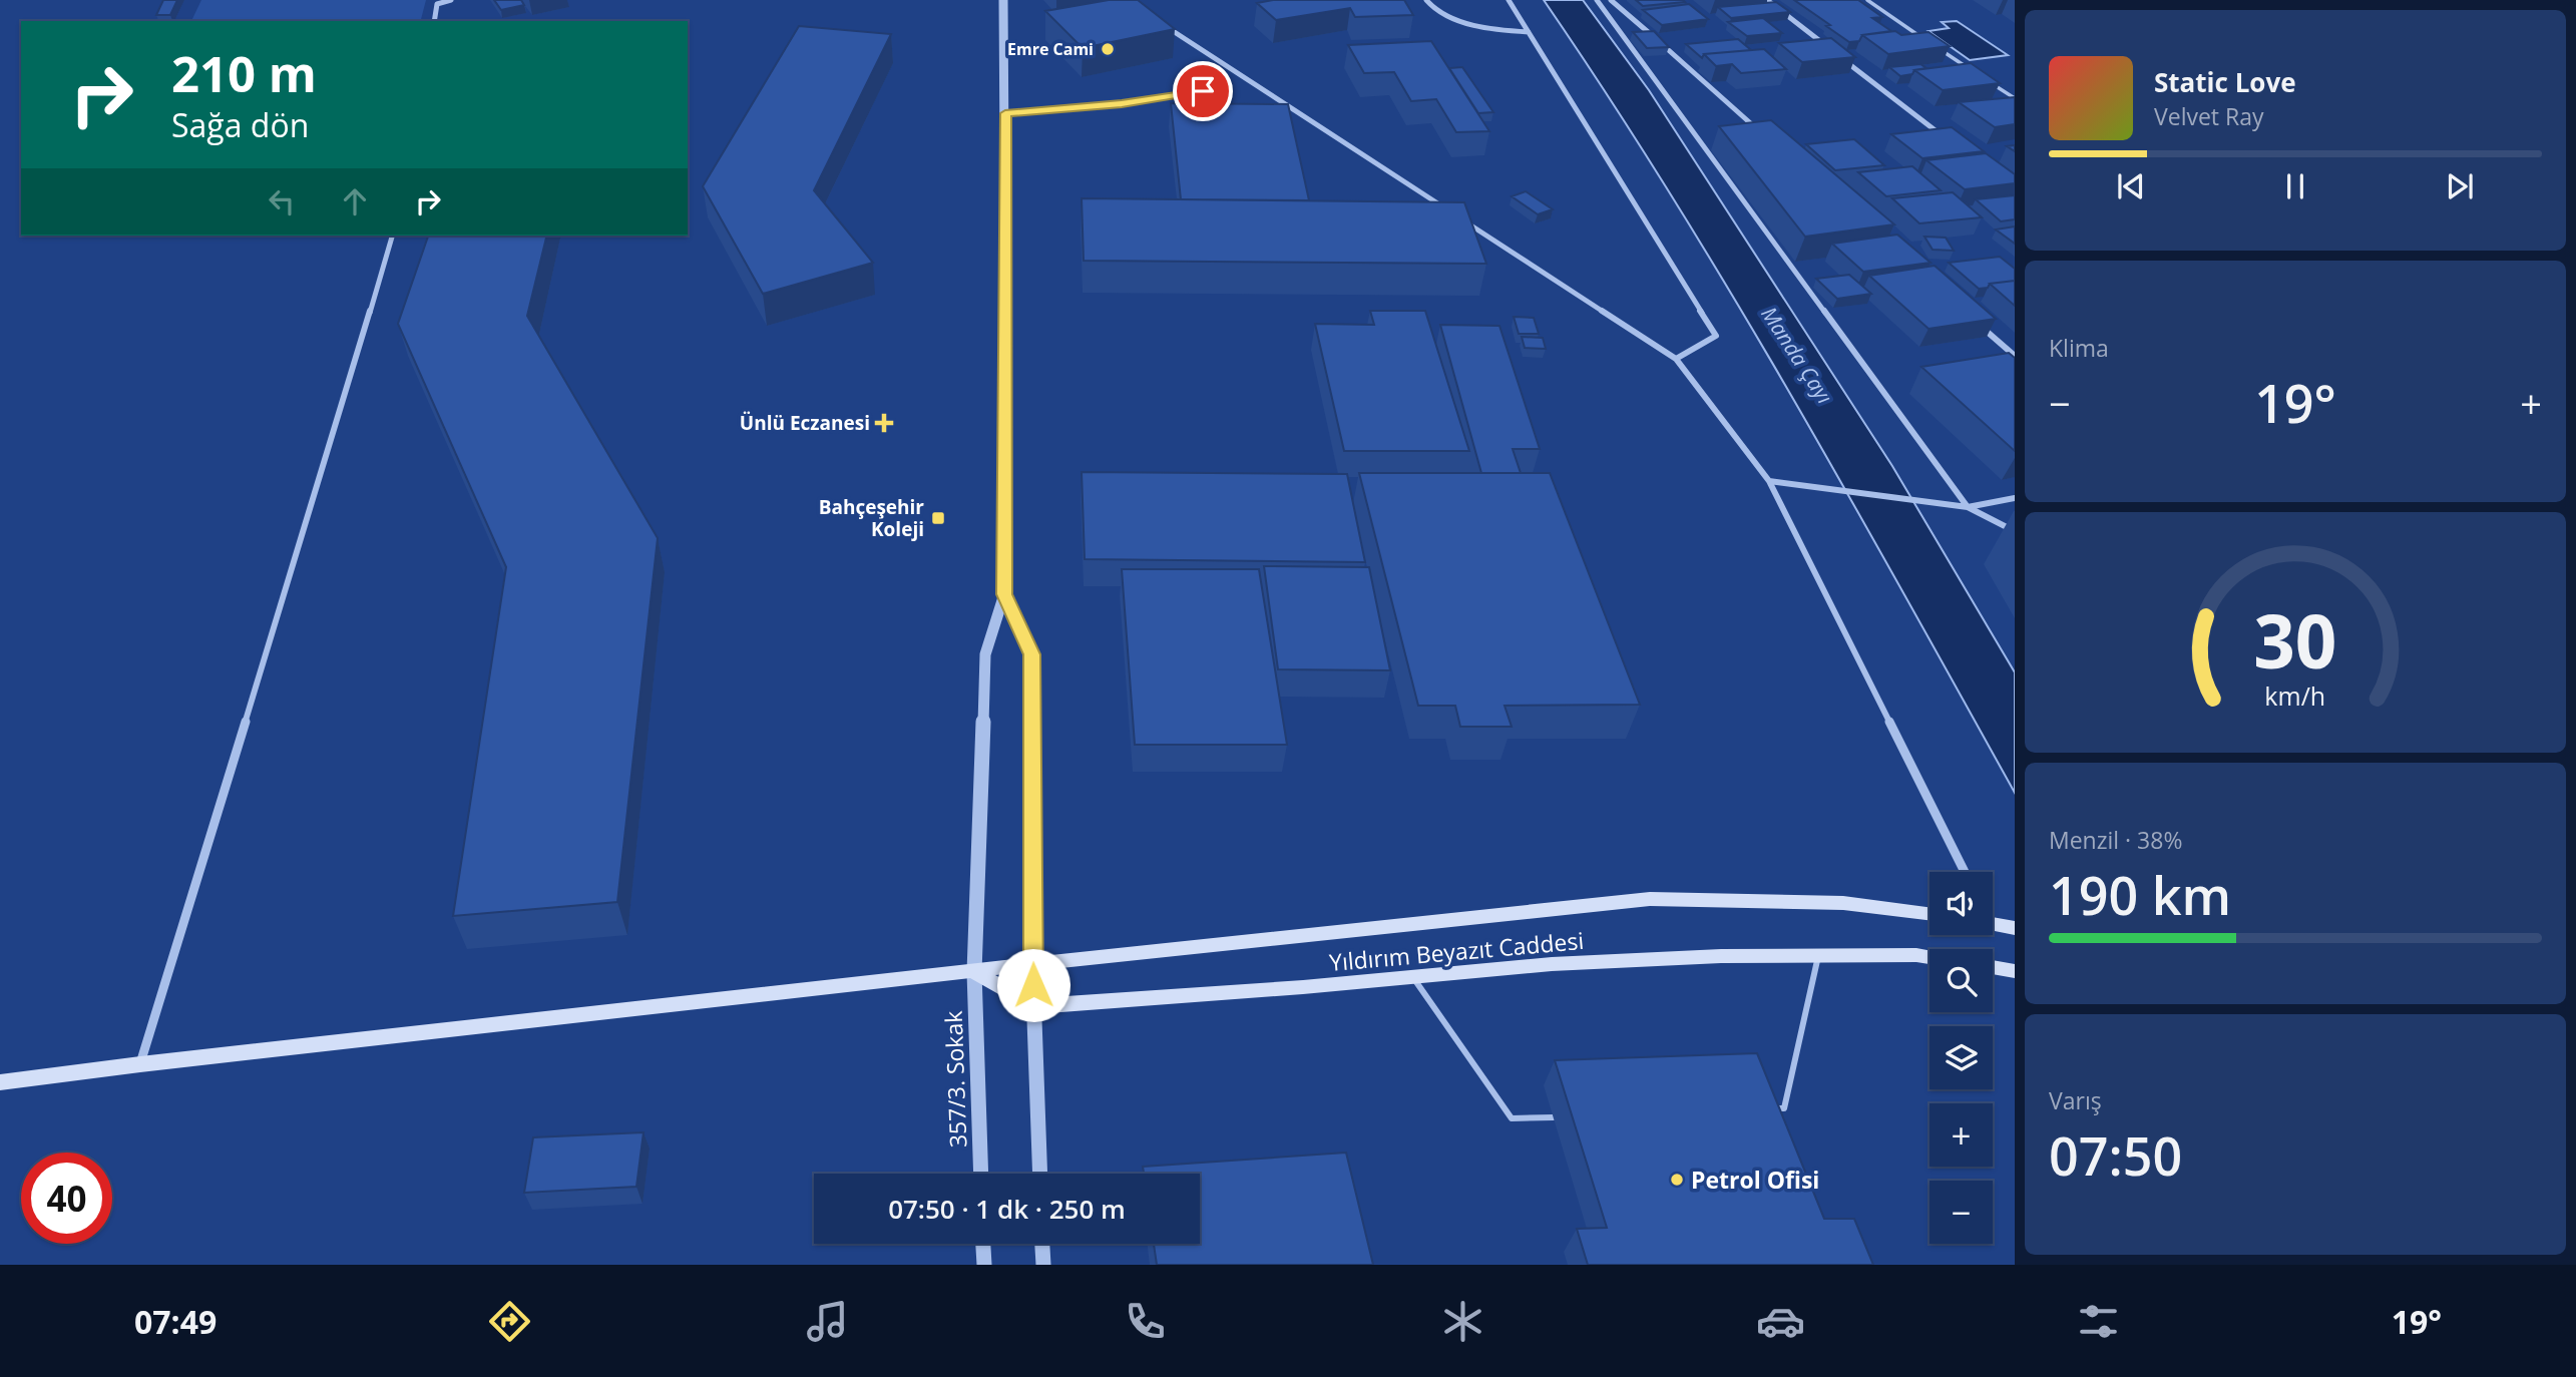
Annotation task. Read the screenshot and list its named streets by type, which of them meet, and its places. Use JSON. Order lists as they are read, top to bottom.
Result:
{
  "streets": {
    "main road": ["Yıldırım Beyazıt Caddesi"],
    "street": ["357/3. Sokak"]
  },
  "water": ["Manda Çayı"],
  "places": {
    "other": ["Emre Cami", "Petrol Ofisi"],
    "health": ["Ünlü Eczanesi"],
    "transit": ["Bahçeşehir Koleji"]
  },
  "page": {
    "turn": ["210 m", "Sağa dön"],
    "song": ["Static Love", "Velvet Ray"],
    "tile": [
      "Klima",
      ["Menzil · 38%", "190 km"],
      ["Varış", "07:50"]
    ],
    "heat": ["−", "19°", "+"],
    "map_buttons": ["+", "−"],
    "limit": "40",
    "trip": "07:50 · 1 dk · 250 m",
    "tabs": ["07:49", "19°"],
    "gauge": ["30", "km/h"]
  }
}
